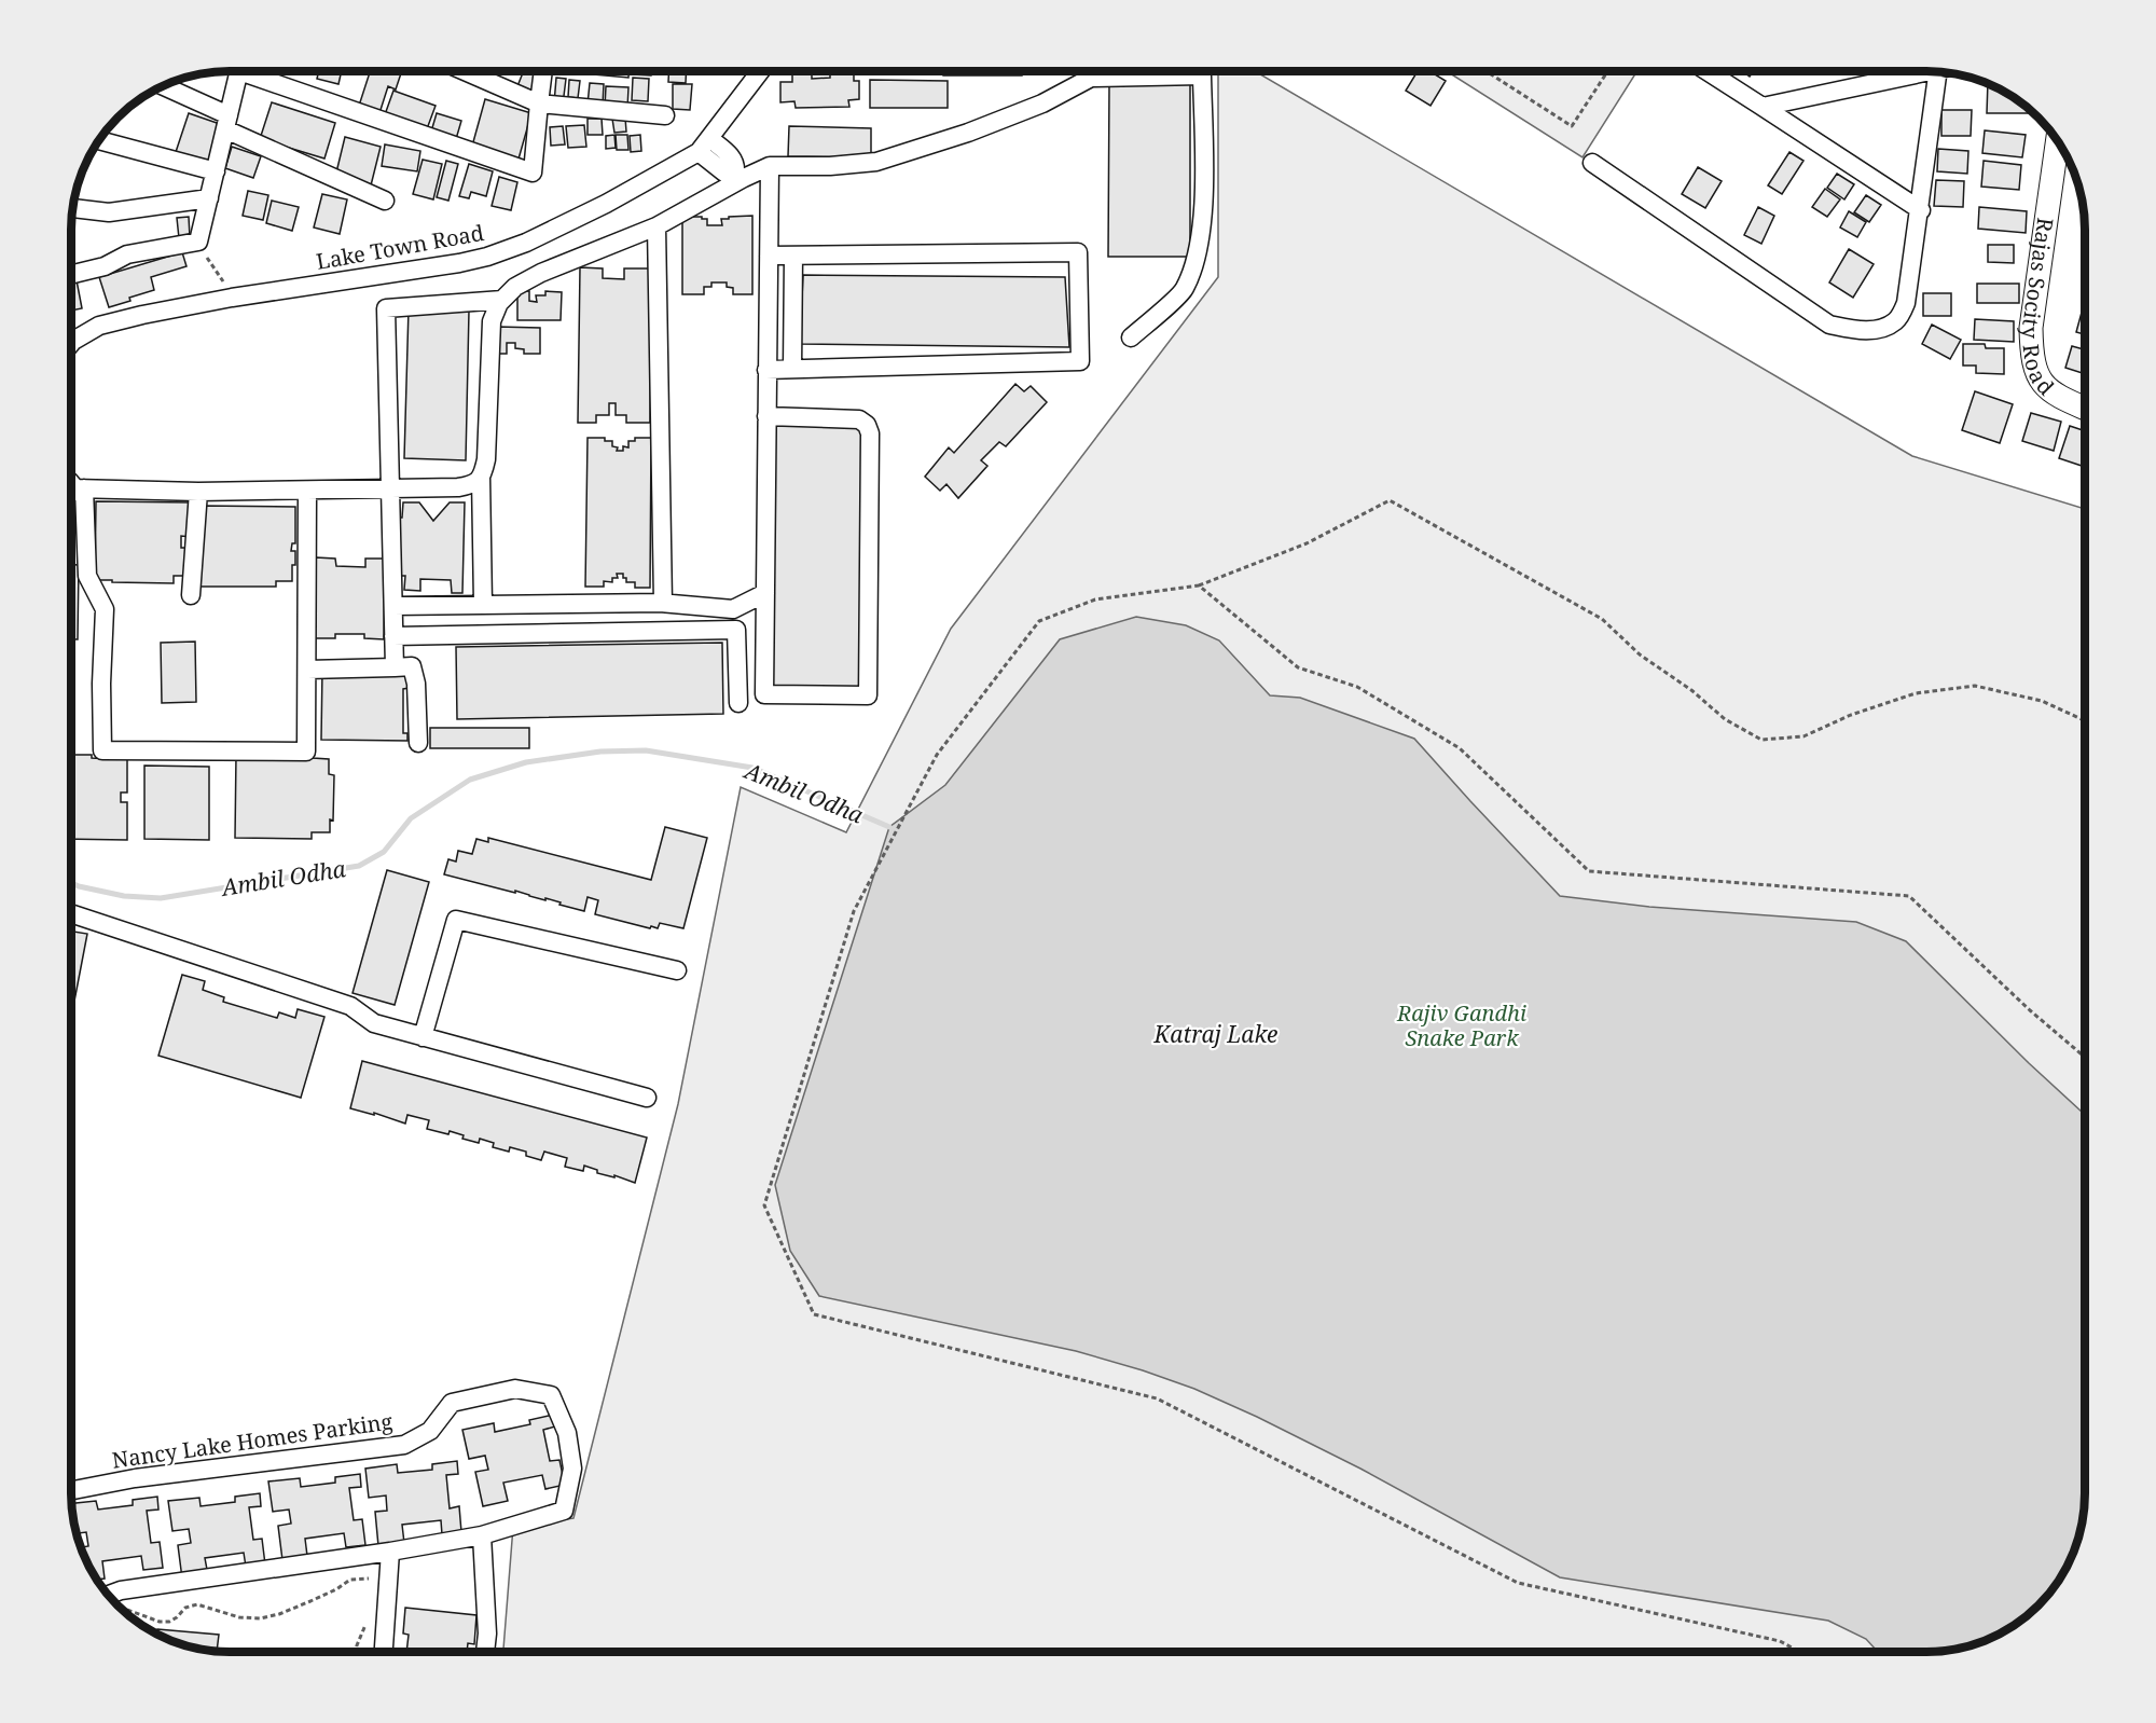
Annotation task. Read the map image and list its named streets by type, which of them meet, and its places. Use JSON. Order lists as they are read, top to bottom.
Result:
{
  "streets": {
    "street": ["Lake Town Road", "Rajas Socity Road", "Nancy Lake Homes Parking"]
  },
  "water": ["Ambil Odha", "Katraj Lake"],
  "parks": ["Rajiv Gandhi Snake Park"]
}
